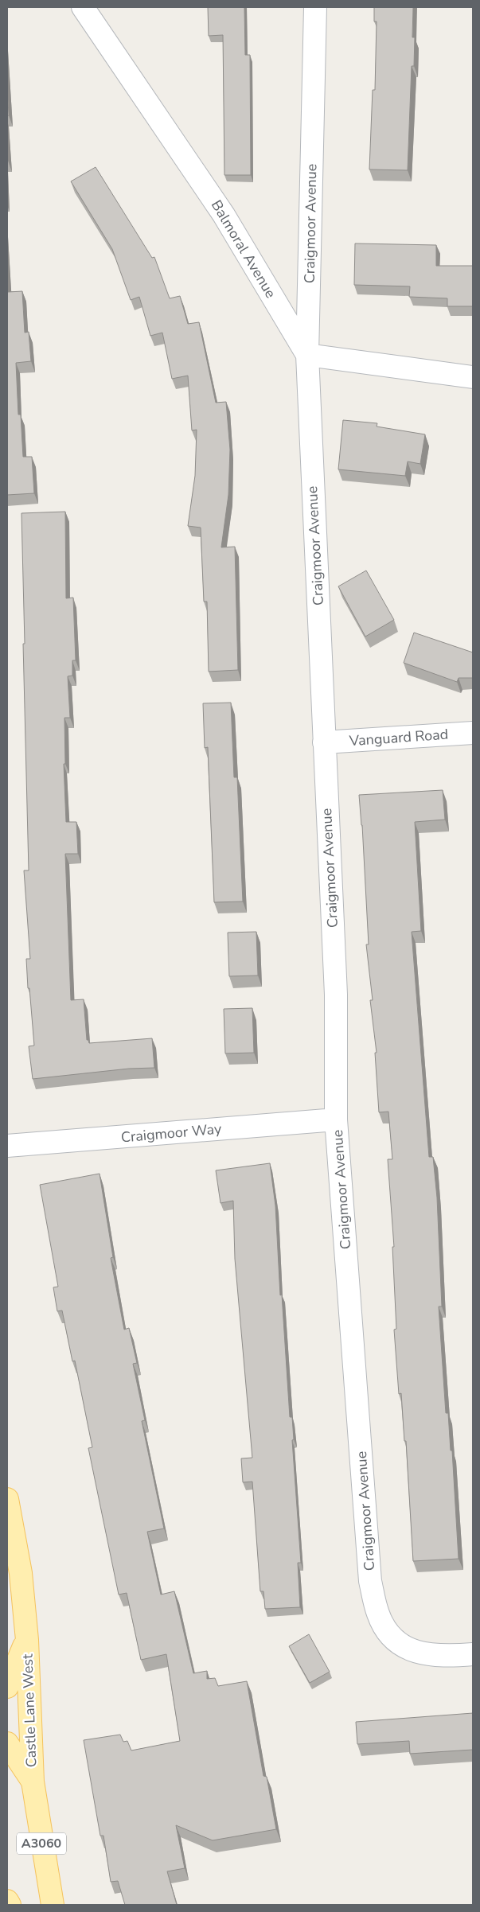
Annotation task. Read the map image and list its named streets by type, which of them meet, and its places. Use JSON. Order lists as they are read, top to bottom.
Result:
{
  "streets": {
    "main road": ["Castle Lane West", "A3060"],
    "street": [
      "Craigmoor Avenue",
      "Balmoral Avenue",
      "Vanguard Road",
      "Craigmoor Way"
    ]
  },
  "crossings": [
    ["Craigmoor Avenue", "Balmoral Avenue"],
    ["Craigmoor Avenue", "Vanguard Road"],
    ["Craigmoor Avenue", "Craigmoor Way"]
  ]
}
